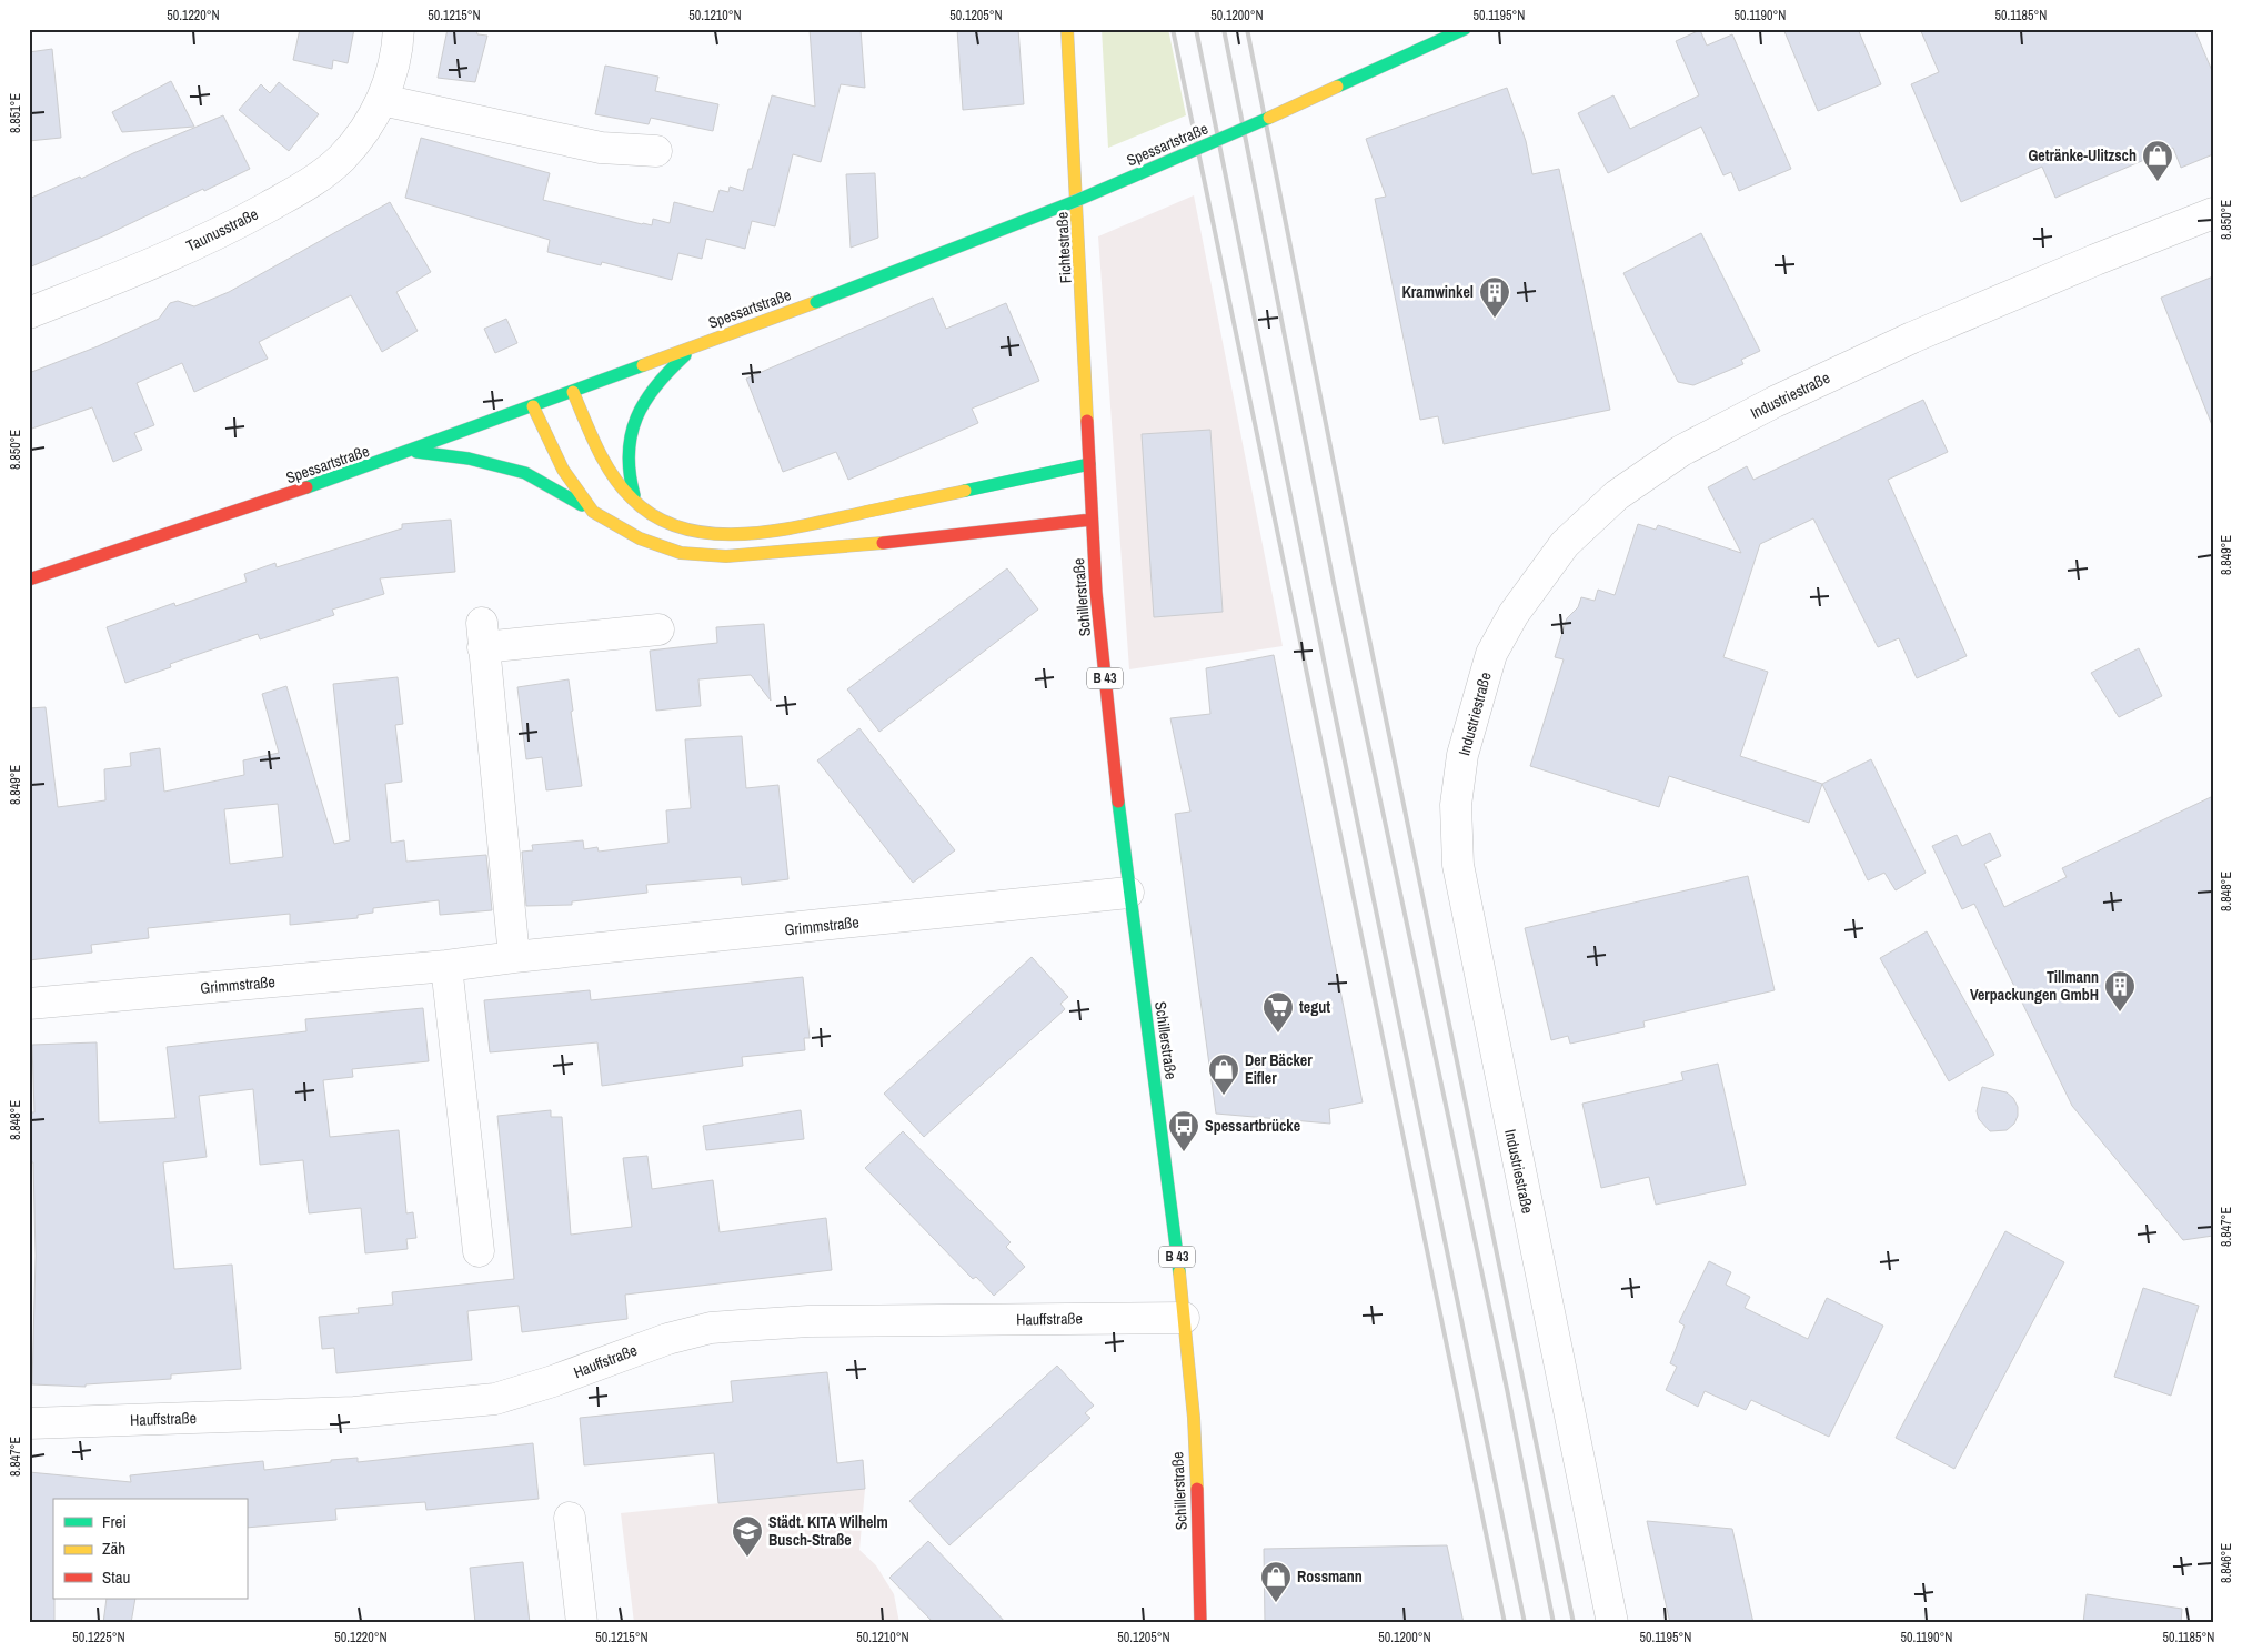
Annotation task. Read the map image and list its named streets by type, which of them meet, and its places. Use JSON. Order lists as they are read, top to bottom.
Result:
{
  "streets": {
    "main road": [
      "Spessartstraße",
      "Fichtestraße",
      "Schillerstraße",
      "B 43"
    ],
    "street": [
      "Taunusstraße",
      "Industriestraße",
      "Grimmstraße",
      "Hauffstraße"
    ]
  },
  "crossings": [
    ["Fichtestraße", "Schillerstraße"],
    ["Schillerstraße", "Grimmstraße"],
    ["Schillerstraße", "Hauffstraße"]
  ],
  "places": {
    "shop": ["Getränke-Ulitzsch", "Der Bäcker Eifler", "Rossmann"],
    "building": ["Kramwinkel", "Tillmann Verpackungen GmbH"],
    "supermarket": ["tegut"],
    "bus stop": ["Spessartbrücke"],
    "school or university": ["Städt. KITA Wilhelm Busch-Straße"]
  },
  "legend": ["Frei", "Zäh", "Stau"],
  "coordinates": [
    "50.1220°N",
    "50.1215°N",
    "50.1210°N",
    "50.1205°N",
    "50.1200°N",
    "50.1195°N",
    "50.1190°N",
    "50.1185°N",
    "8.851°E",
    "8.850°E",
    "8.849°E",
    "8.848°E",
    "8.847°E",
    "8.846°E",
    "50.1225°N"
  ]
}
